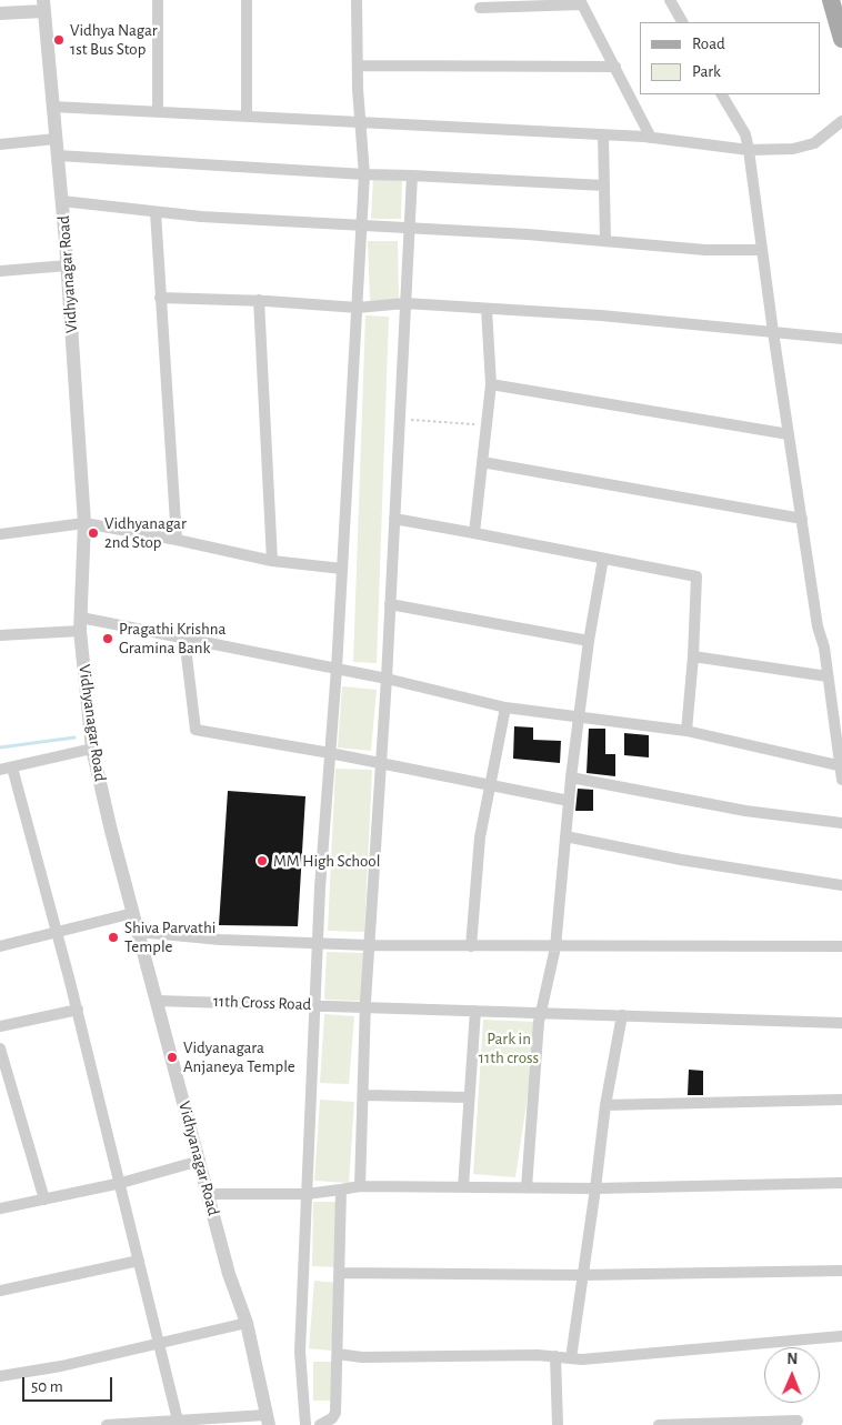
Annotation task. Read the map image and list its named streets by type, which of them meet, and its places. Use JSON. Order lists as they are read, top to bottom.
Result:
{
  "streets": {
    "street": ["Vidhyanagar Road", "11th Cross Road"]
  },
  "crossings": [
    ["Vidhyanagar Road", "11th Cross Road"]
  ],
  "parks": ["Park in 11th cross"],
  "places": [
    "Vidhya Nagar 1st Bus Stop",
    "Vidhyanagar 2nd Stop",
    "Pragathi Krishna Gramina Bank",
    "MM High School",
    "Shiva Parvathi Temple",
    "Vidyanagara Anjaneya Temple"
  ],
  "legend": ["Road", "Park"],
  "scale_bar": "50 m",
  "north": "top"
}
